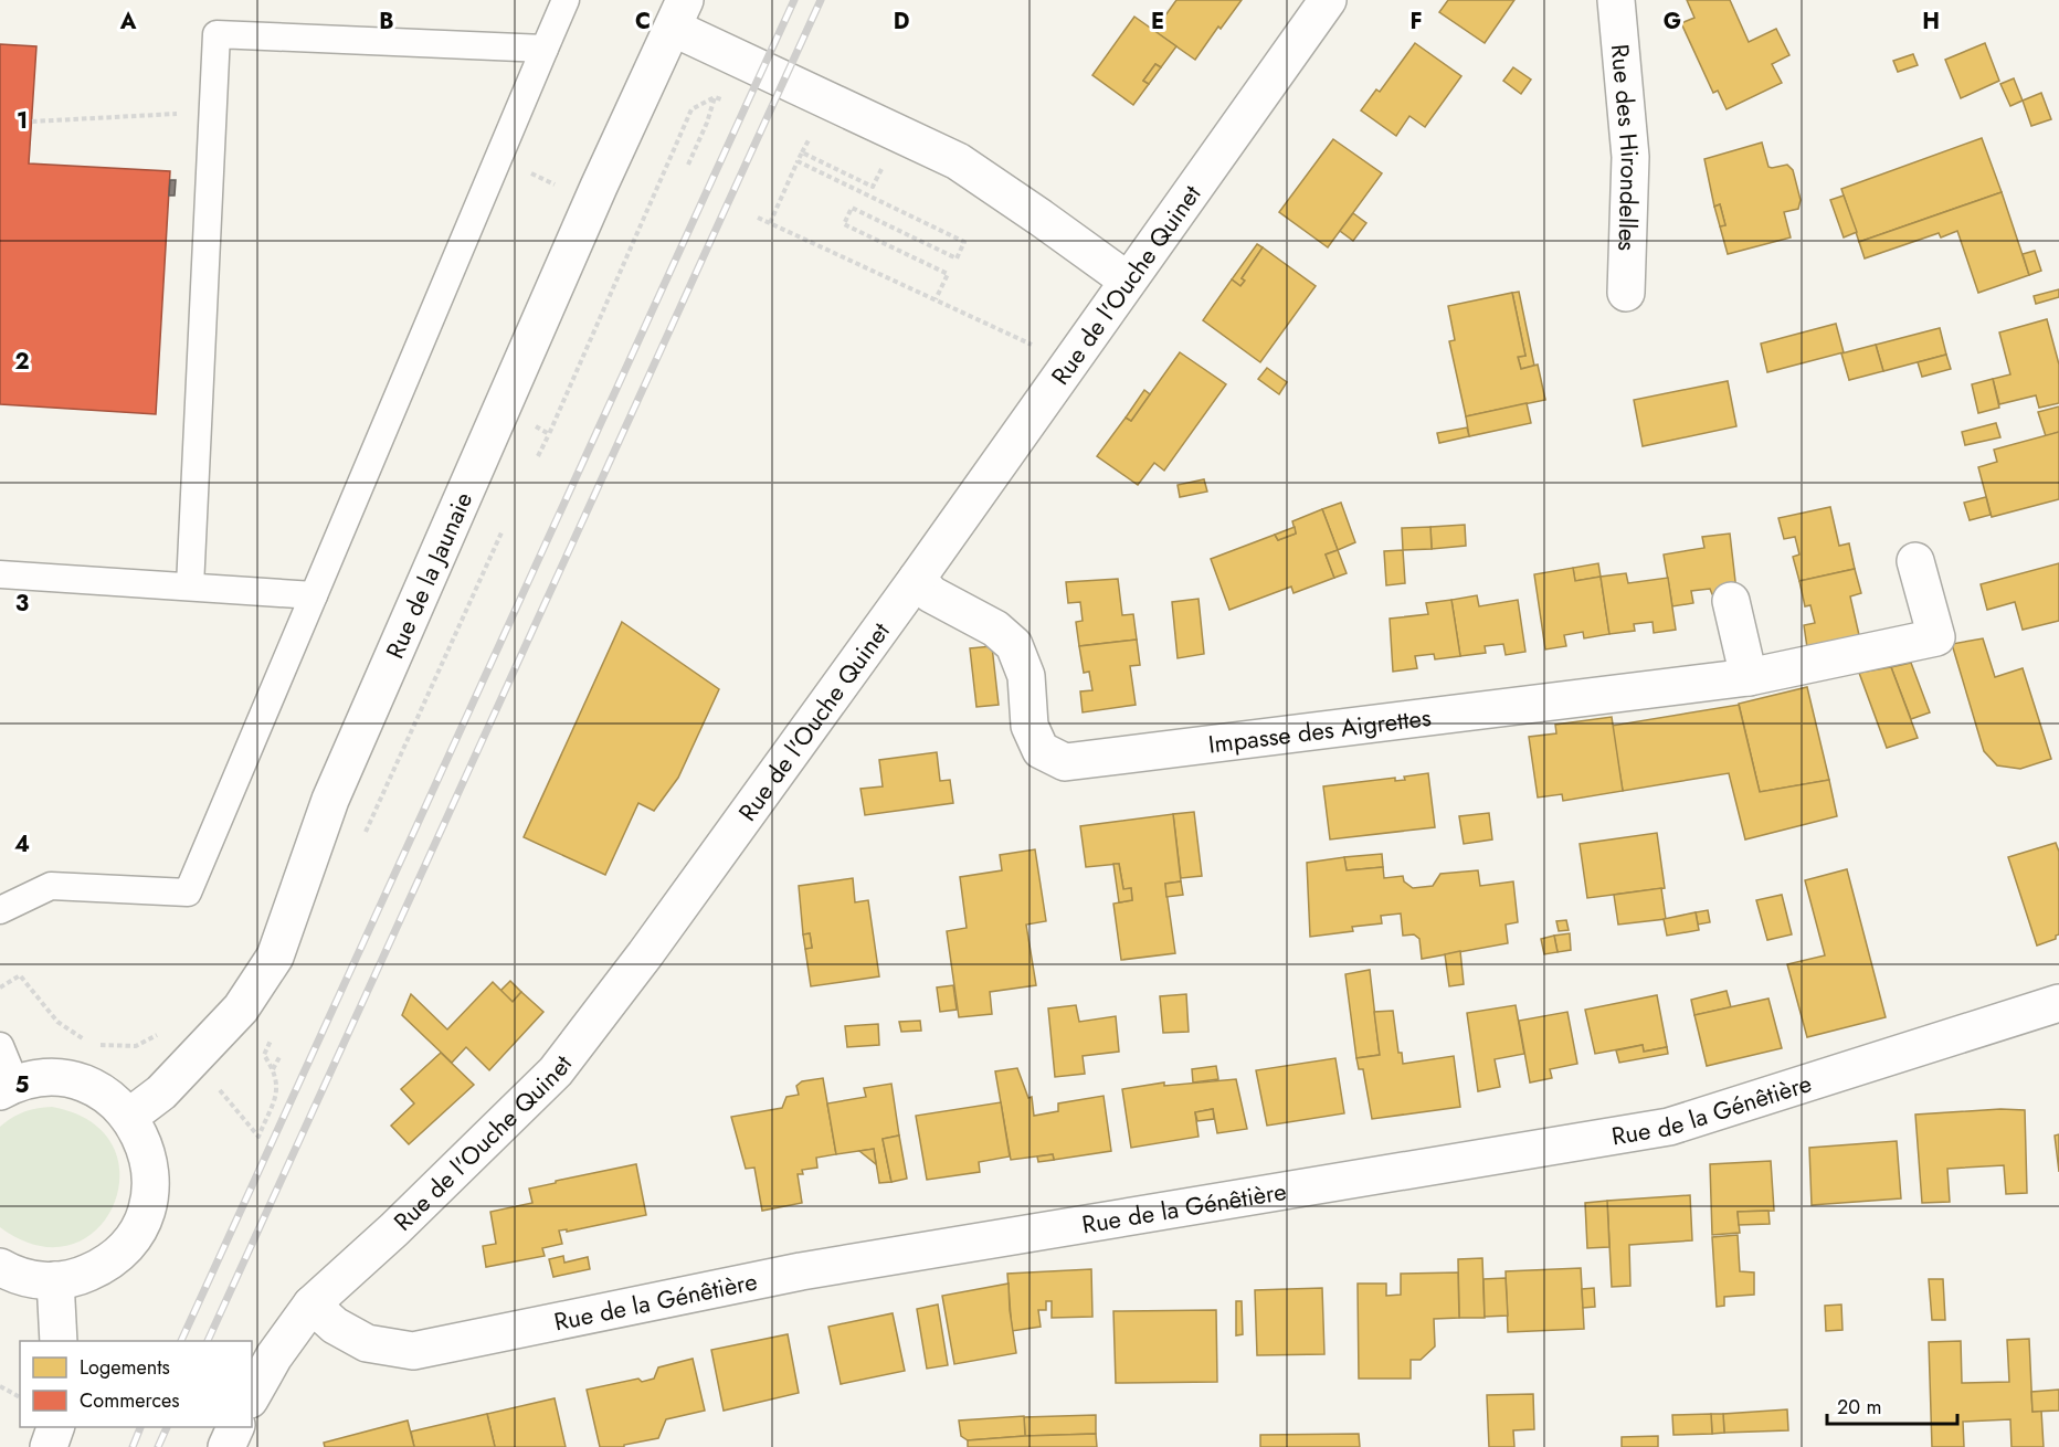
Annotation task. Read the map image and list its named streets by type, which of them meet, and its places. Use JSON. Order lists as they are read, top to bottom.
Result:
{
  "streets": {
    "street": [
      "Rue des Hirondelles",
      "Rue de l'Ouche Quinet",
      "Rue de la Jaunaie",
      "Impasse des Aigrettes",
      "Rue de la Génêtière"
    ]
  },
  "crossings": [
    ["Rue de l'Ouche Quinet", "Impasse des Aigrettes"],
    ["Rue de l'Ouche Quinet", "Rue de la Génêtière"]
  ],
  "legend": ["Logements", "Commerces"],
  "scale_bar": "20 m",
  "grid": {
    "columns": [
      "A",
      "B",
      "C",
      "D",
      "E",
      "F",
      "G",
      "H"
    ],
    "rows": [
      "1",
      "2",
      "3",
      "4",
      "5"
    ]
  }
}
